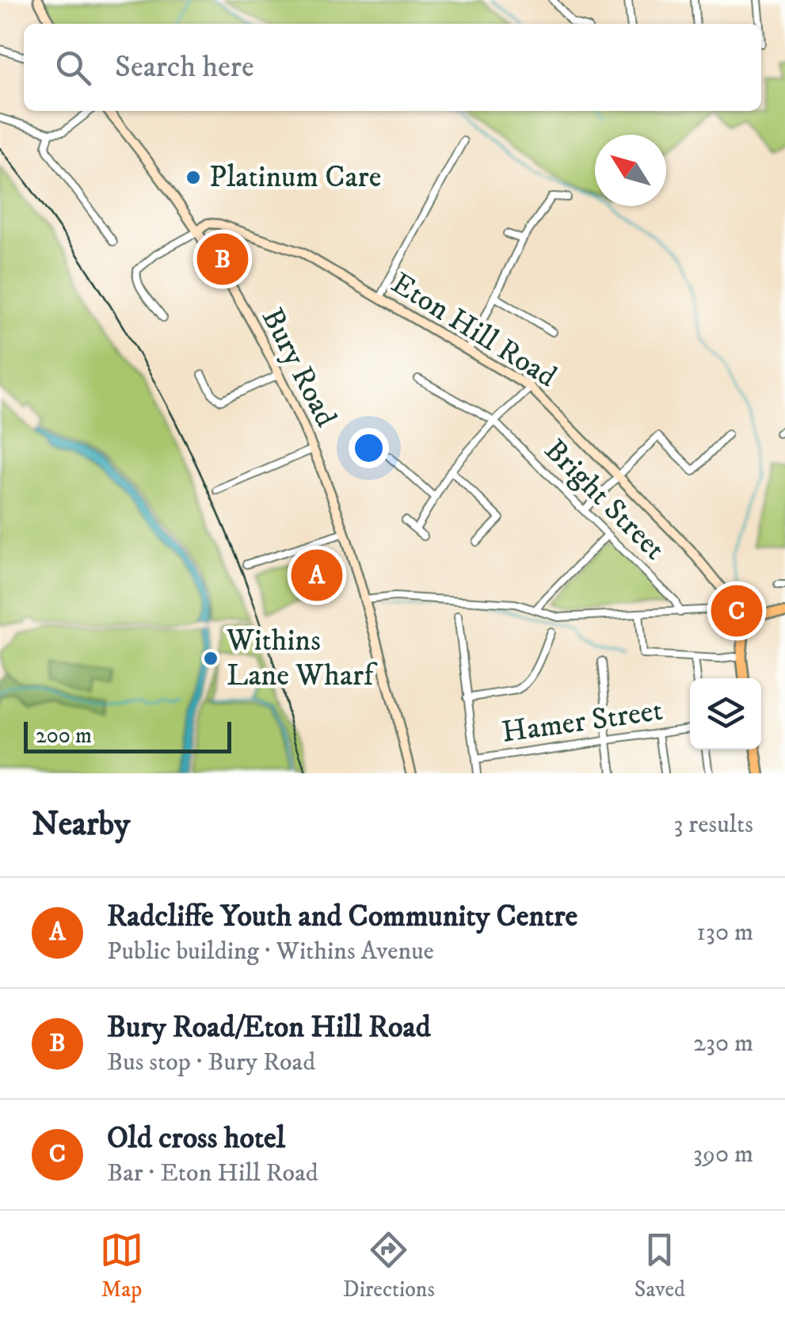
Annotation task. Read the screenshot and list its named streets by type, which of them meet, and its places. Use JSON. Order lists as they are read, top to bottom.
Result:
{
  "streets": {
    "street": [
      "Eton Hill Road",
      "Bury Road",
      "Bright Street",
      "Hamer Street"
    ]
  },
  "crossings": [
    ["Eton Hill Road", "Bury Road"]
  ],
  "places": ["Platinum Care", "Withins Lane Wharf"],
  "scale_bar": "200 m",
  "north": "top left",
  "page": {
    "search": "Search here",
    "pins": ["B", "A", "C"],
    "scale": "200 m",
    "heading": ["Nearby", "3 results"],
    "list": [
      {
        "mark": "A",
        "name": "Radcliffe Youth and Community Centre",
        "note": "Public building · Withins Avenue",
        "value": "130 m"
      },
      {
        "mark": "B",
        "name": "Bury Road/Eton Hill Road",
        "note": "Bus stop · Bury Road",
        "value": "230 m"
      },
      {
        "mark": "C",
        "name": "Old cross hotel",
        "note": "Bar · Eton Hill Road",
        "value": "390 m"
      }
    ],
    "nav": ["Map", "Directions", "Saved"]
  }
}
